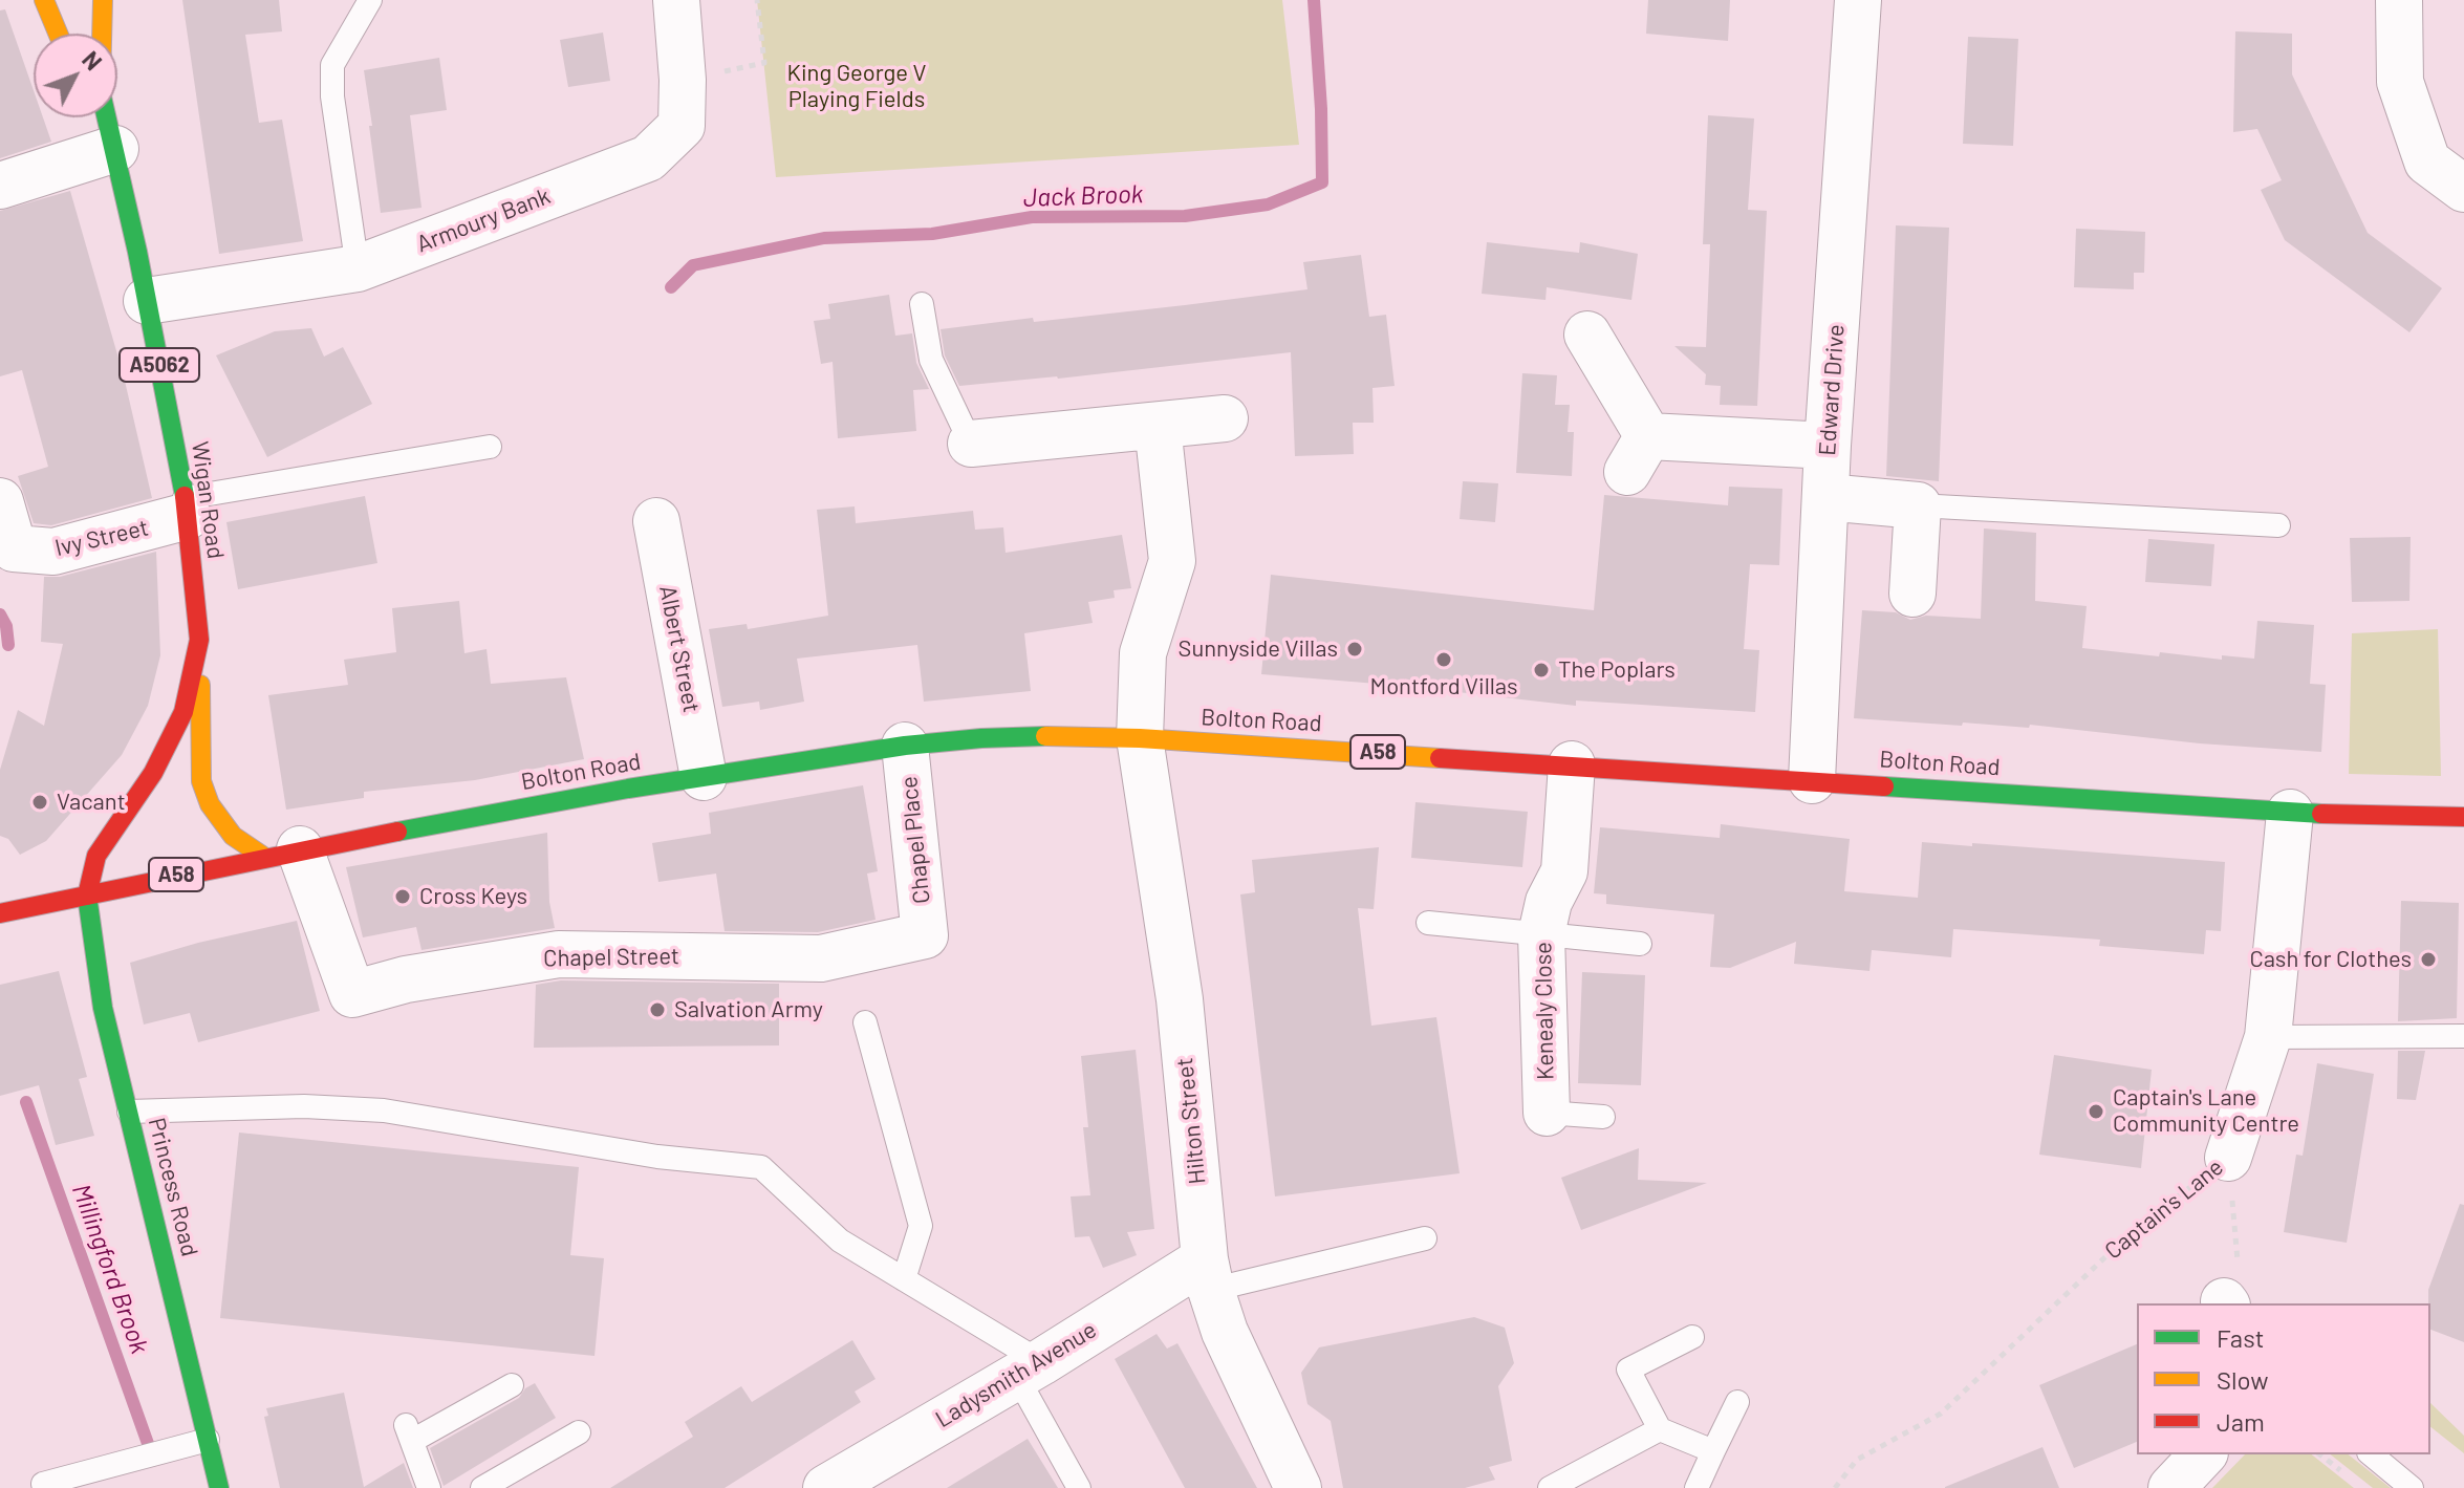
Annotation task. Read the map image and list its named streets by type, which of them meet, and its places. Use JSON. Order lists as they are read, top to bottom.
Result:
{
  "streets": {
    "main road": [
      "A5062",
      "Wigan Road",
      "Bolton Road",
      "A58",
      "Princess Road"
    ],
    "street": [
      "Armoury Bank",
      "Edward Drive",
      "Ivy Street",
      "Albert Street",
      "Chapel Place",
      "Chapel Street",
      "Kenealy Close",
      "Hilton Street",
      "Captain's Lane",
      "Ladysmith Avenue"
    ]
  },
  "crossings": [
    ["Armoury Bank", "Wigan Road"],
    ["A5062", "Wigan Road"],
    ["A5062", "Bolton Road"],
    ["A5062", "A58"],
    ["A5062", "Chapel Street"],
    ["Edward Drive", "Bolton Road"],
    ["Wigan Road", "Ivy Street"],
    ["Wigan Road", "A58"],
    ["Wigan Road", "Princess Road"],
    ["Albert Street", "Bolton Road"],
    ["Bolton Road", "A58"],
    ["Bolton Road", "Chapel Place"],
    ["Bolton Road", "Chapel Street"],
    ["Bolton Road", "Kenealy Close"],
    ["Bolton Road", "Hilton Street"],
    ["Bolton Road", "Captain's Lane"],
    ["A58", "Chapel Street"],
    ["A58", "Princess Road"],
    ["Chapel Place", "Chapel Street"],
    ["Hilton Street", "Ladysmith Avenue"]
  ],
  "water": ["Jack Brook", "Millingford Brook"],
  "parks": ["King George V Playing Fields"],
  "places": [
    "Sunnyside Villas",
    "Montford Villas",
    "The Poplars",
    "Vacant",
    "Cross Keys",
    "Cash for Clothes",
    "Salvation Army",
    "Captain's Lane Community Centre"
  ],
  "legend": ["Fast", "Slow", "Jam"],
  "north": "top right"
}
